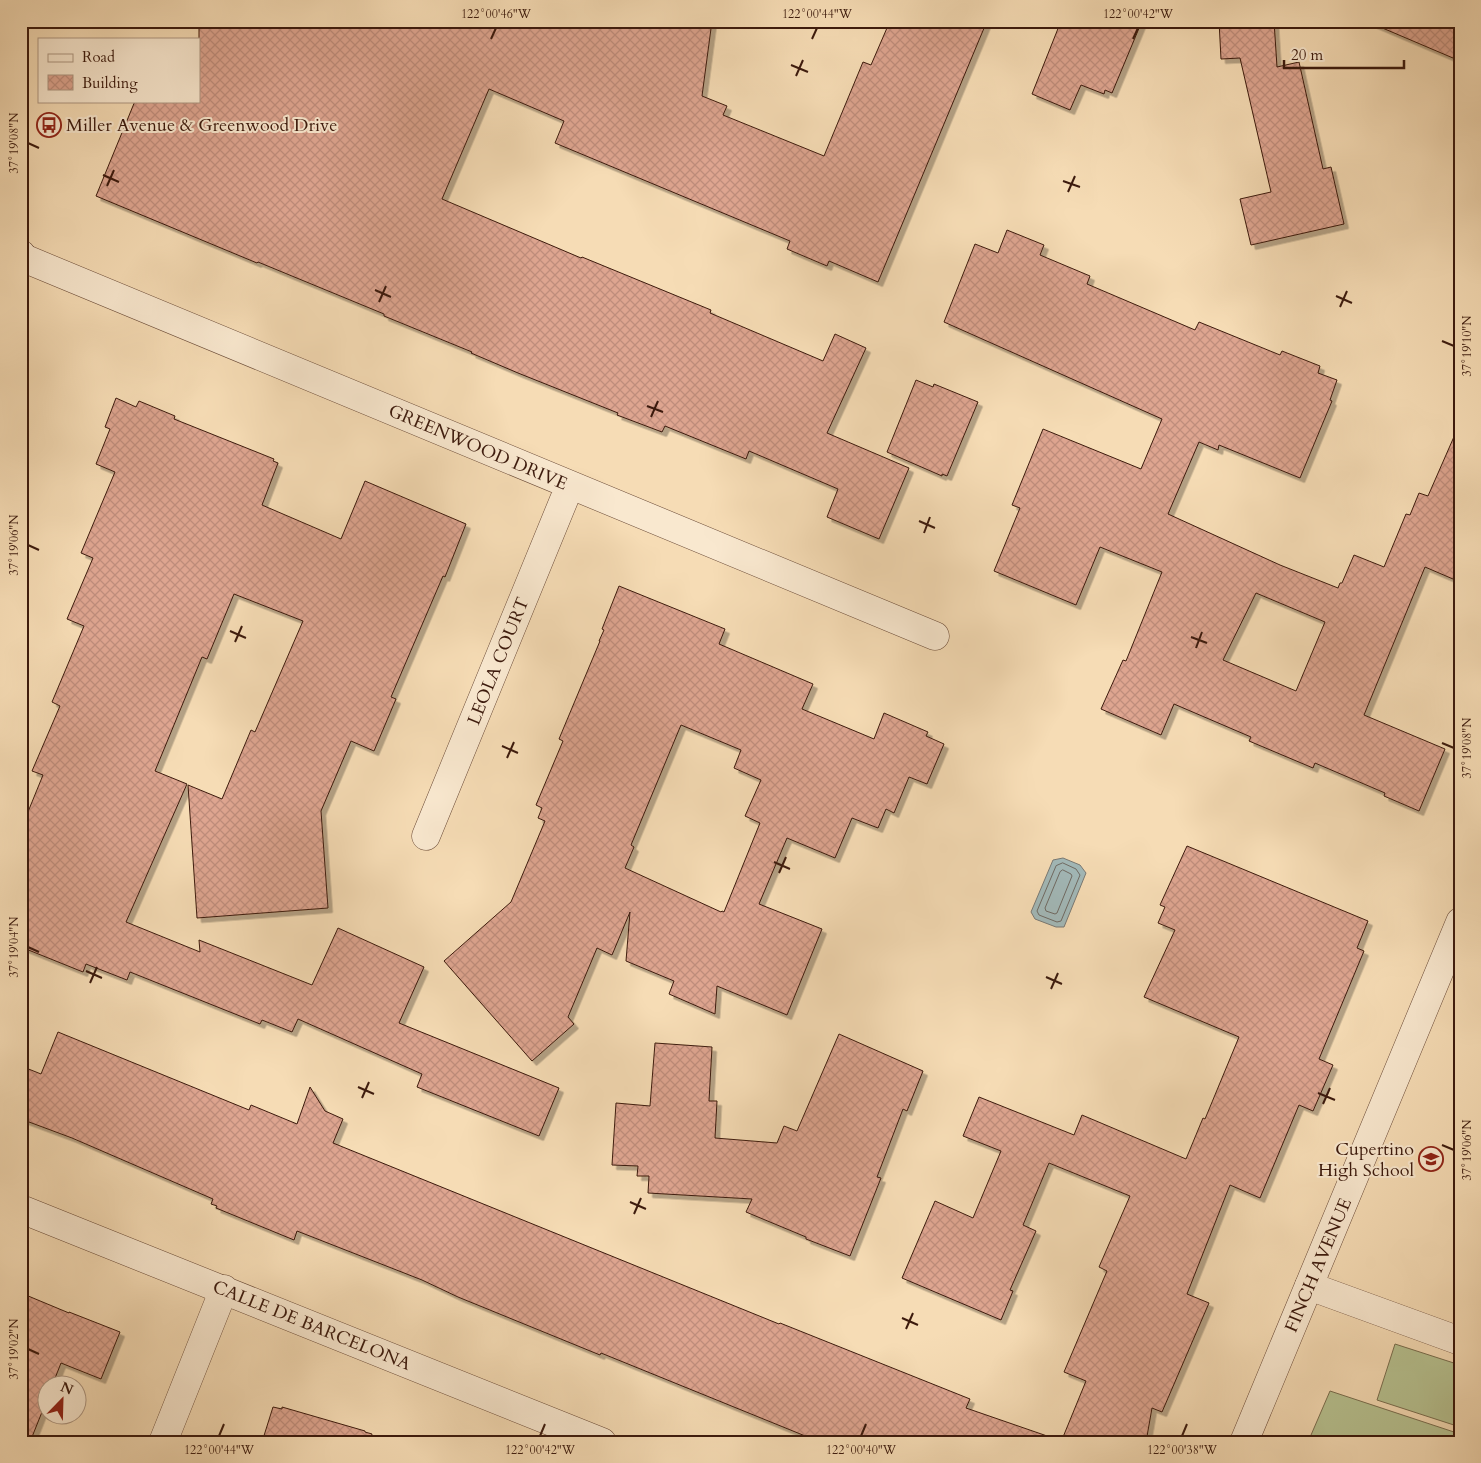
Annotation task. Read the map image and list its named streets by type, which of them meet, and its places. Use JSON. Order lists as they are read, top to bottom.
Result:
{
  "streets": {
    "street": [
      "GREENWOOD DRIVE",
      "LEOLA COURT",
      "FINCH AVENUE",
      "CALLE DE BARCELONA"
    ]
  },
  "crossings": [
    ["GREENWOOD DRIVE", "LEOLA COURT"]
  ],
  "places": {
    "bus stop": ["Miller Avenue & Greenwood Drive"],
    "school or university": ["Cupertino High School"]
  },
  "legend": ["Road", "Building"],
  "scale_bar": "20 m",
  "north": "top right",
  "coordinates": [
    "122°00'46\"W",
    "122°00'44\"W",
    "122°00'42\"W",
    "37°19'08\"N",
    "37°19'10\"N",
    "37°19'06\"N",
    "37°19'04\"N",
    "37°19'02\"N",
    "122°00'40\"W",
    "122°00'38\"W"
  ]
}
